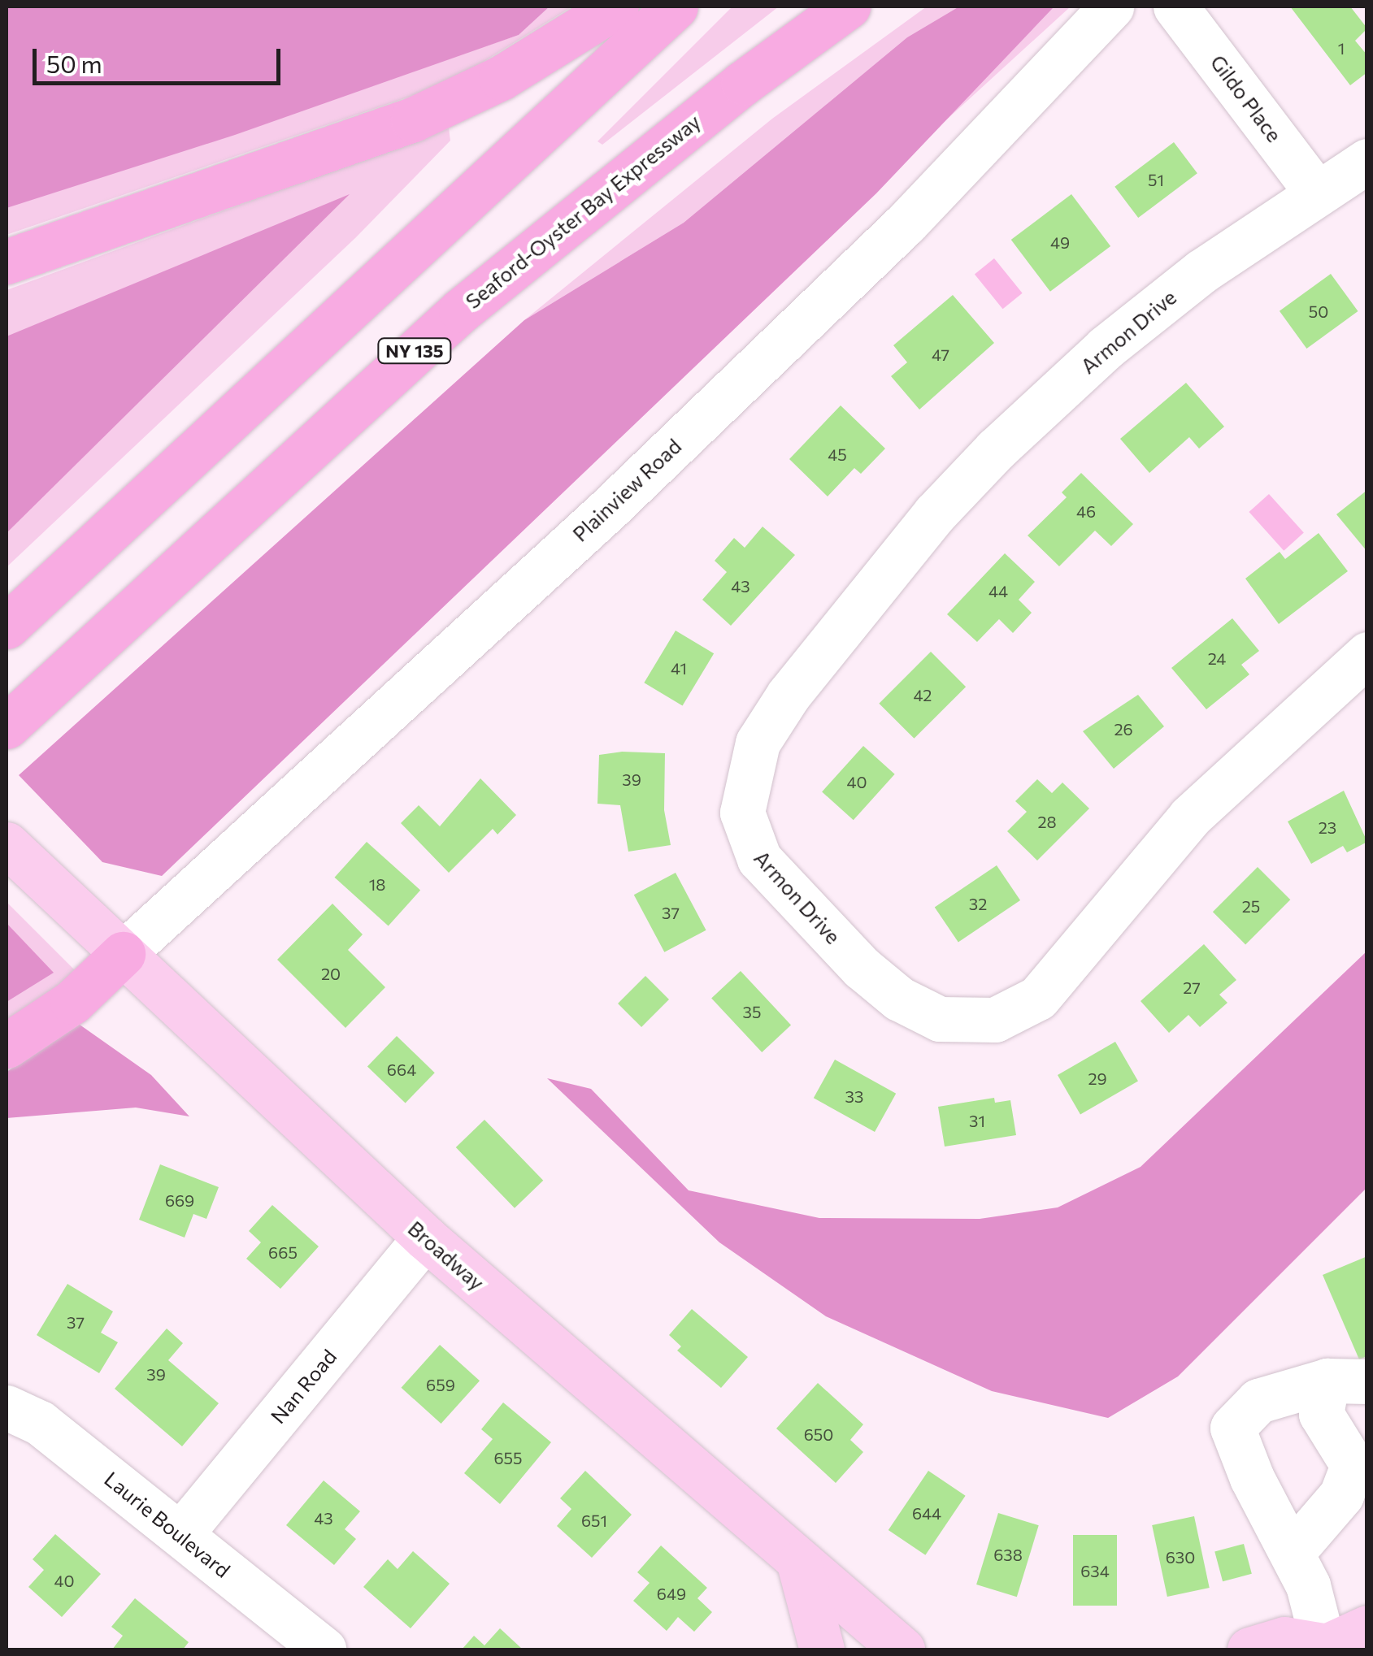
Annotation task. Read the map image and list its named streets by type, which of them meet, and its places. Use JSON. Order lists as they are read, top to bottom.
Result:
{
  "streets": {
    "highway": ["Seaford-Oyster Bay Expressway", "NY 135"],
    "main road": ["Broadway"],
    "street": [
      "Gildo Place",
      "Armon Drive",
      "Plainview Road",
      "Nan Road",
      "Laurie Boulevard"
    ]
  },
  "crossings": [
    ["Gildo Place", "Armon Drive"],
    ["Plainview Road", "Broadway"],
    ["Broadway", "Nan Road"],
    ["Nan Road", "Laurie Boulevard"]
  ],
  "house_numbers": [
    "1",
    "51",
    "49",
    "50",
    "47",
    "45",
    "46",
    "43",
    "44",
    "24",
    "41",
    "42",
    "26",
    "39",
    "40",
    "28",
    "23",
    "18",
    "32",
    "25",
    "37",
    "20",
    "27",
    "35",
    "664",
    "29",
    "33",
    "31",
    "669",
    "665",
    "37",
    "39",
    "659",
    "650",
    "655",
    "644",
    "43",
    "651",
    "638",
    "630",
    "634",
    "40",
    "649"
  ],
  "scale_bar": "50 m"
}
